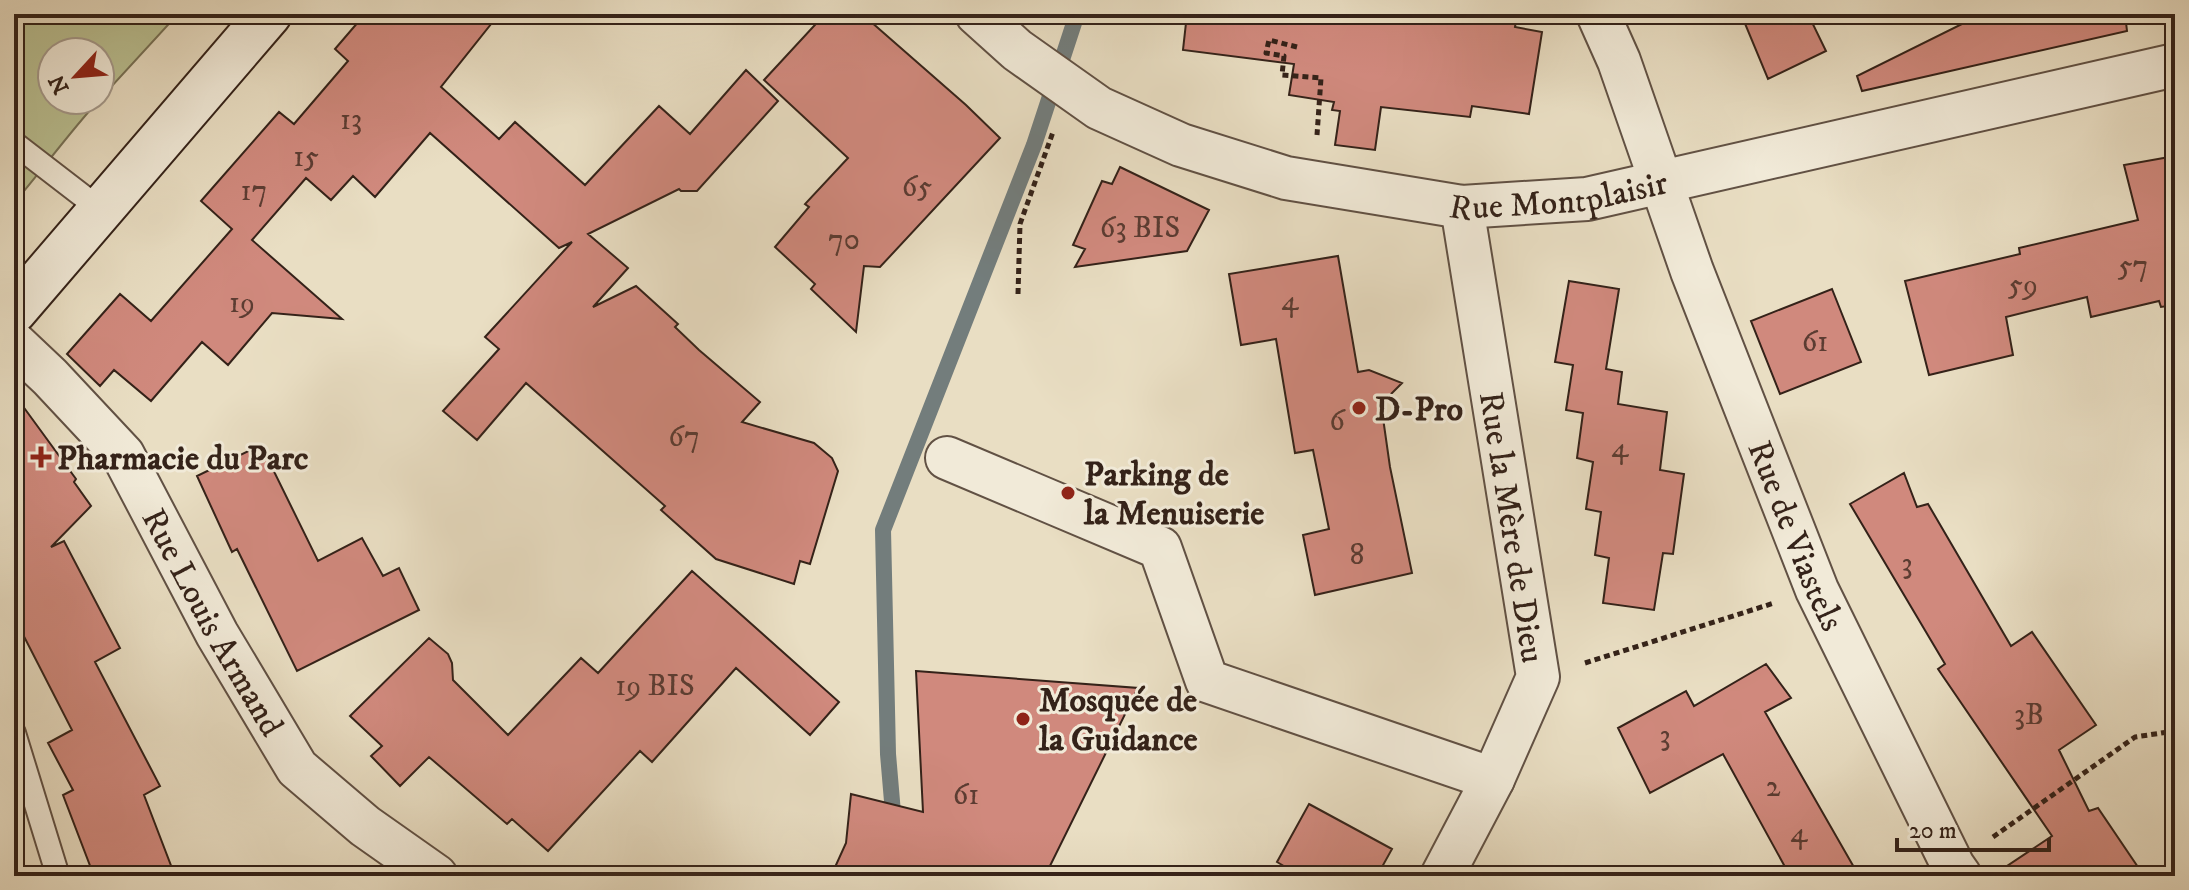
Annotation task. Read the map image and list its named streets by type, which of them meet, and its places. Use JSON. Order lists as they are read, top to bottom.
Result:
{
  "streets": {
    "street": [
      "Rue Montplaisir",
      "Rue la Mère de Dieu",
      "Rue de Viastels",
      "Rue Louis Armand"
    ]
  },
  "crossings": [
    ["Rue Montplaisir", "Rue la Mère de Dieu"],
    ["Rue Montplaisir", "Rue de Viastels"]
  ],
  "places": {
    "other": ["D-Pro", "Parking de la Menuiserie", "Mosquée de la Guidance"],
    "health": ["Pharmacie du Parc"]
  },
  "house_numbers": [
    "13",
    "15",
    "65",
    "17",
    "63 BIS",
    "70",
    "57",
    "59",
    "4",
    "19",
    "61",
    "6",
    "67",
    "4",
    "8",
    "3",
    "19 BIS",
    "3B",
    "3",
    "2",
    "61",
    "4"
  ],
  "scale_bar": "20 m",
  "north": "bottom left"
}
